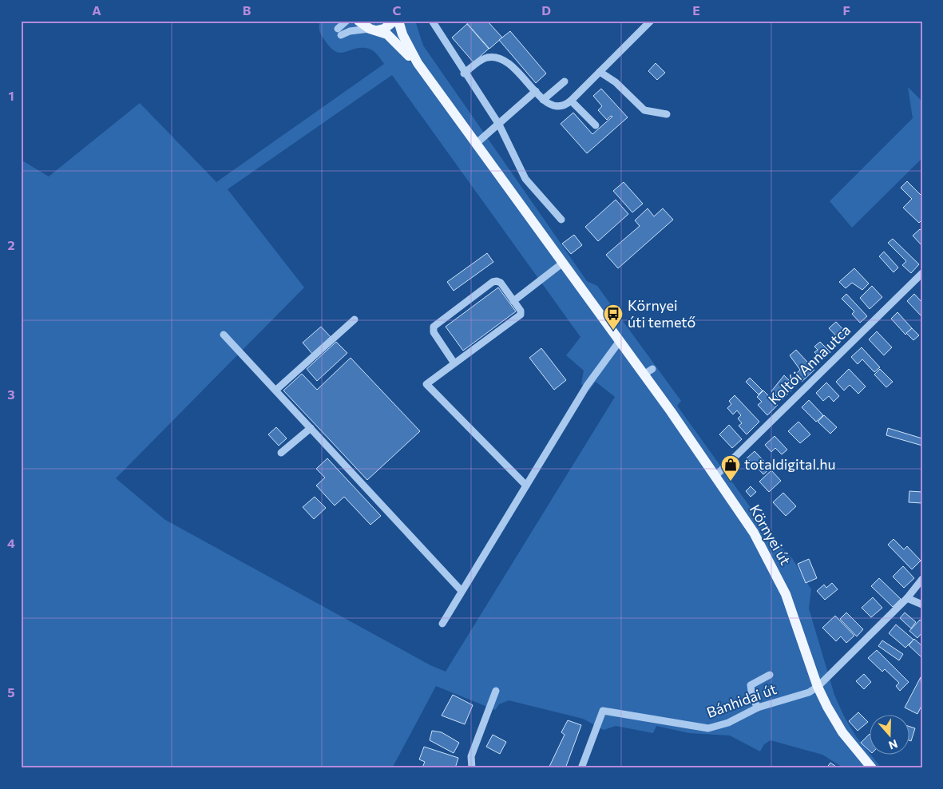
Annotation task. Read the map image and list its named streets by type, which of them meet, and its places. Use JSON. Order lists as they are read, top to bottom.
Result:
{
  "streets": {
    "main road": ["Környei út"],
    "street": ["Koltói Anna utca", "Bánhidai út"]
  },
  "crossings": [
    ["Koltói Anna utca", "Környei út"],
    ["Környei út", "Bánhidai út"]
  ],
  "places": {
    "bus stop": ["Környei úti temető"],
    "shop": ["totaldigital.hu"]
  },
  "north": "bottom",
  "grid": {
    "columns": [
      "A",
      "B",
      "C",
      "D",
      "E",
      "F"
    ],
    "rows": [
      "1",
      "2",
      "3",
      "4",
      "5"
    ]
  }
}
